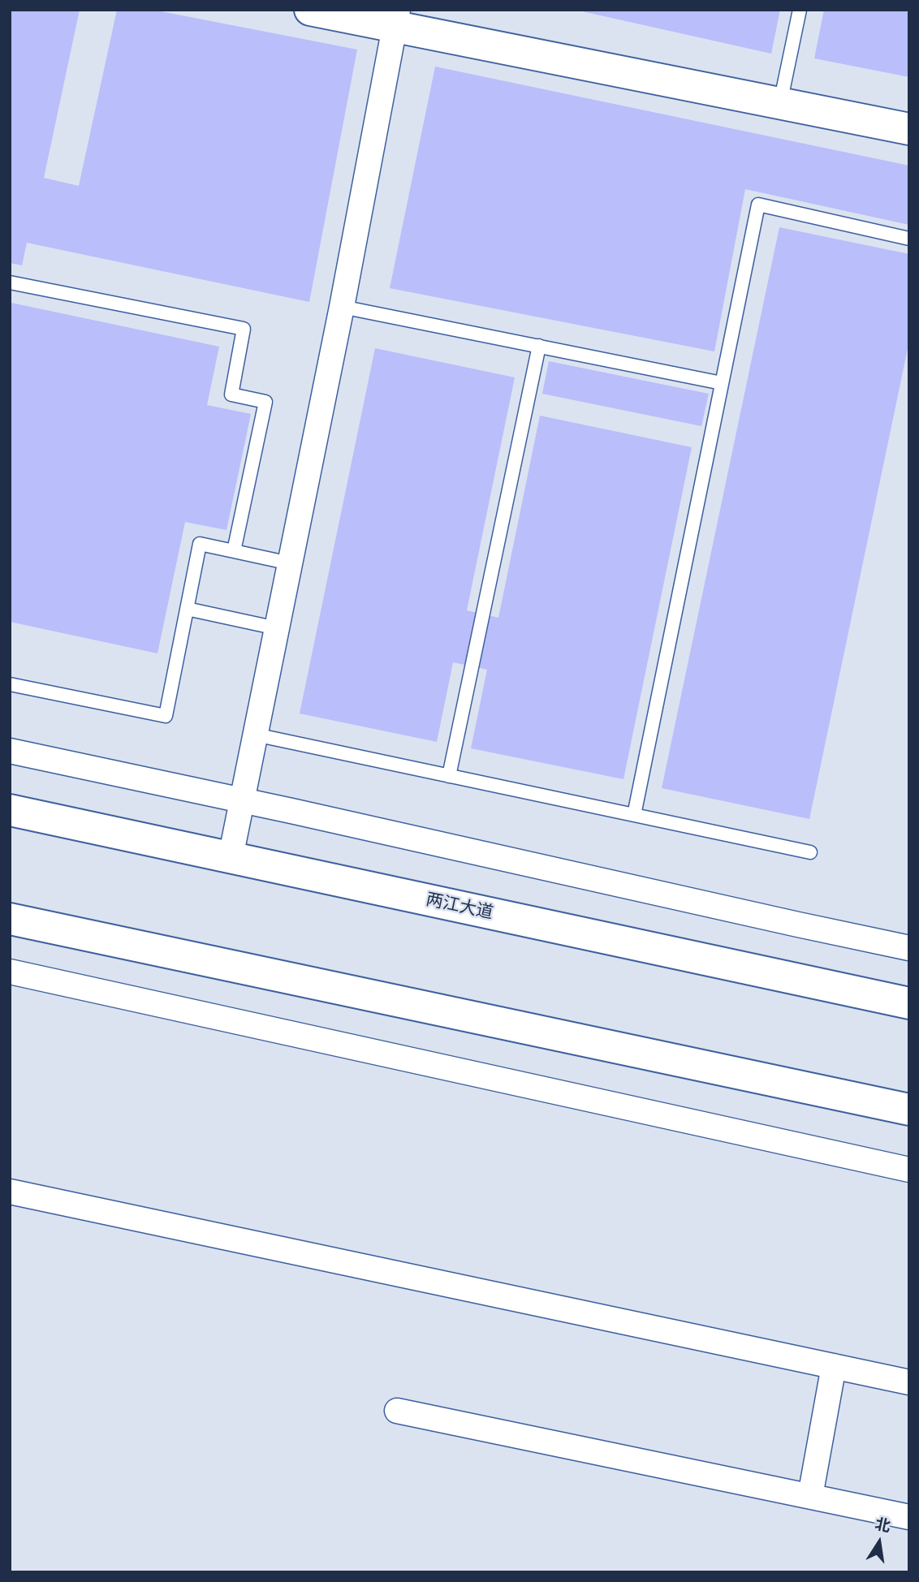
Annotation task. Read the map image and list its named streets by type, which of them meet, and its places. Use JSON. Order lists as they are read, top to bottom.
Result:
{
  "streets": {
    "main road": ["两江大道"]
  },
  "north": "top"
}
